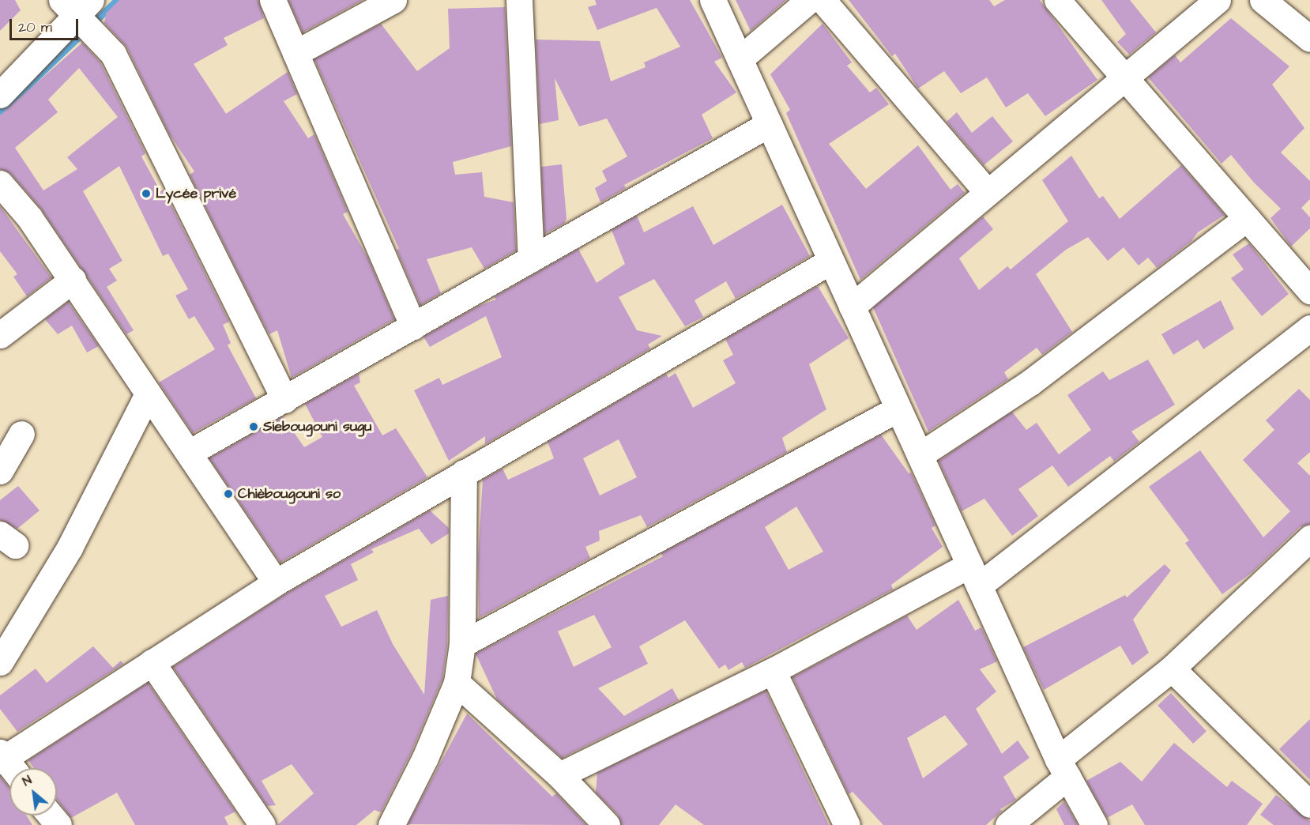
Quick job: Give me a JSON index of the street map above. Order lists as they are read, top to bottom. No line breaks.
{"places":["Lycée privé","Siebougouni sugu","Chièbougouni so"],"scale_bar":"20 m","north":"top left"}
